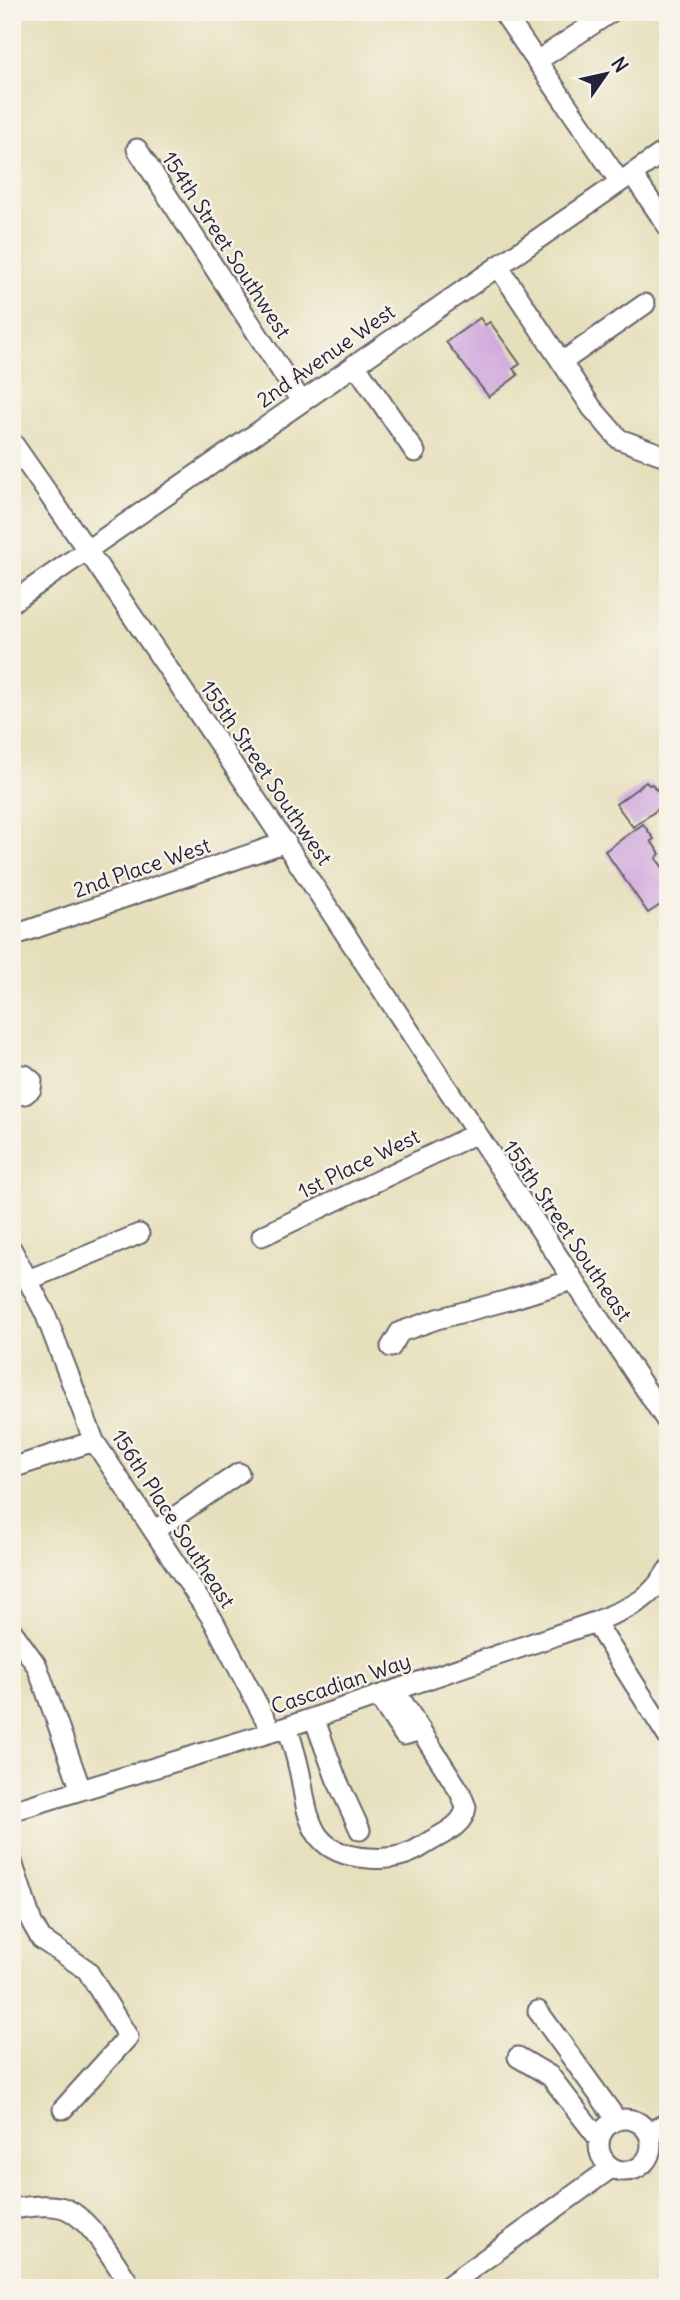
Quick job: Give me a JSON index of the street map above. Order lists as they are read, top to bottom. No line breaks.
{"streets":{"street":["154th Street Southwest","2nd Avenue West","155th Street Southwest","2nd Place West","1st Place West","155th Street Southeast","156th Place Southeast","Cascadian Way"]},"crossings":[["154th Street Southwest","2nd Avenue West"],["2nd Avenue West","155th Street Southwest"],["155th Street Southwest","2nd Place West"],["155th Street Southwest","1st Place West"],["155th Street Southwest","155th Street Southeast"],["1st Place West","155th Street Southeast"],["156th Place Southeast","Cascadian Way"]],"north":"top right"}
